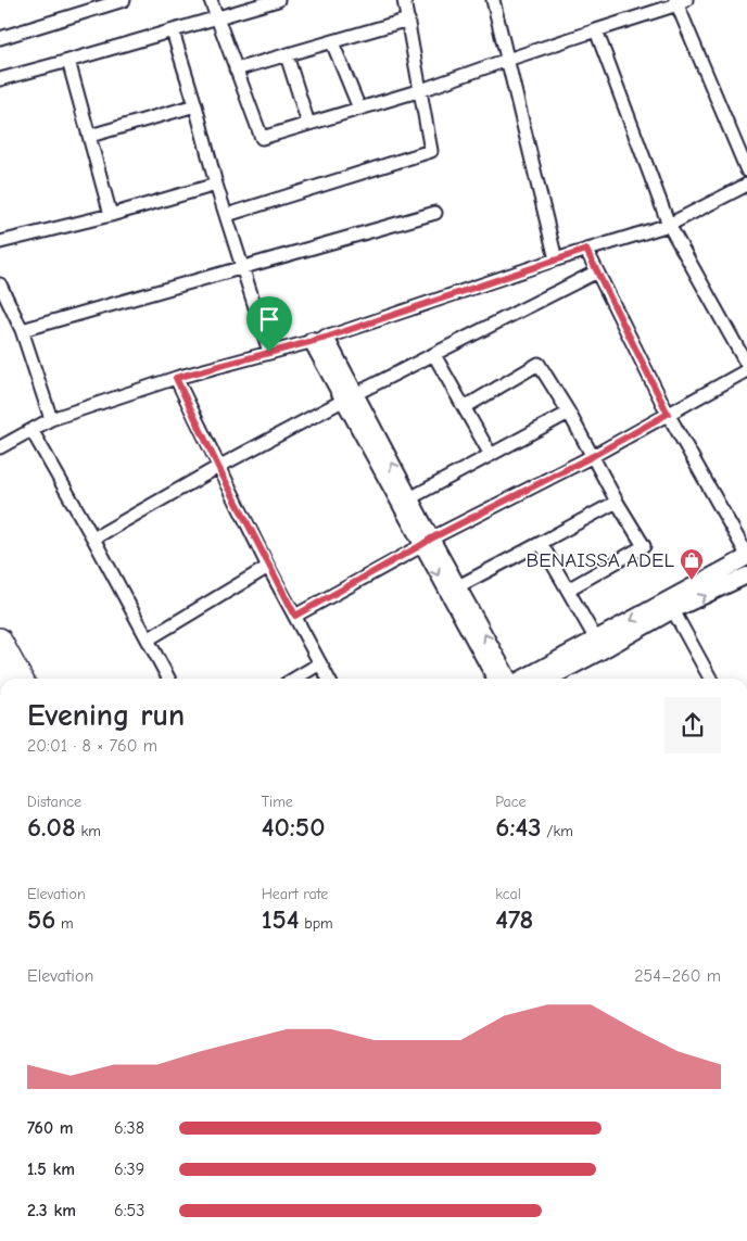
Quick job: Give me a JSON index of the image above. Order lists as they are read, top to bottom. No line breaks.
{"places":{"shop":["BENAISSA ADEL"]},"page":{"heading":["Evening run","20:01 · 8 × 760 m"],"stats":[["Distance","6.08 km"],["Time","40:50"],["Pace","6:43 /km"],["Elevation","56 m"],["Heart rate","154 bpm"],["kcal","478"]],"chart":["Elevation","254–260 m"],"list":[{"name":"760 m","note":"6:38"},{"name":"1.5 km","note":"6:39"},{"name":"2.3 km","note":"6:53"}]}}
